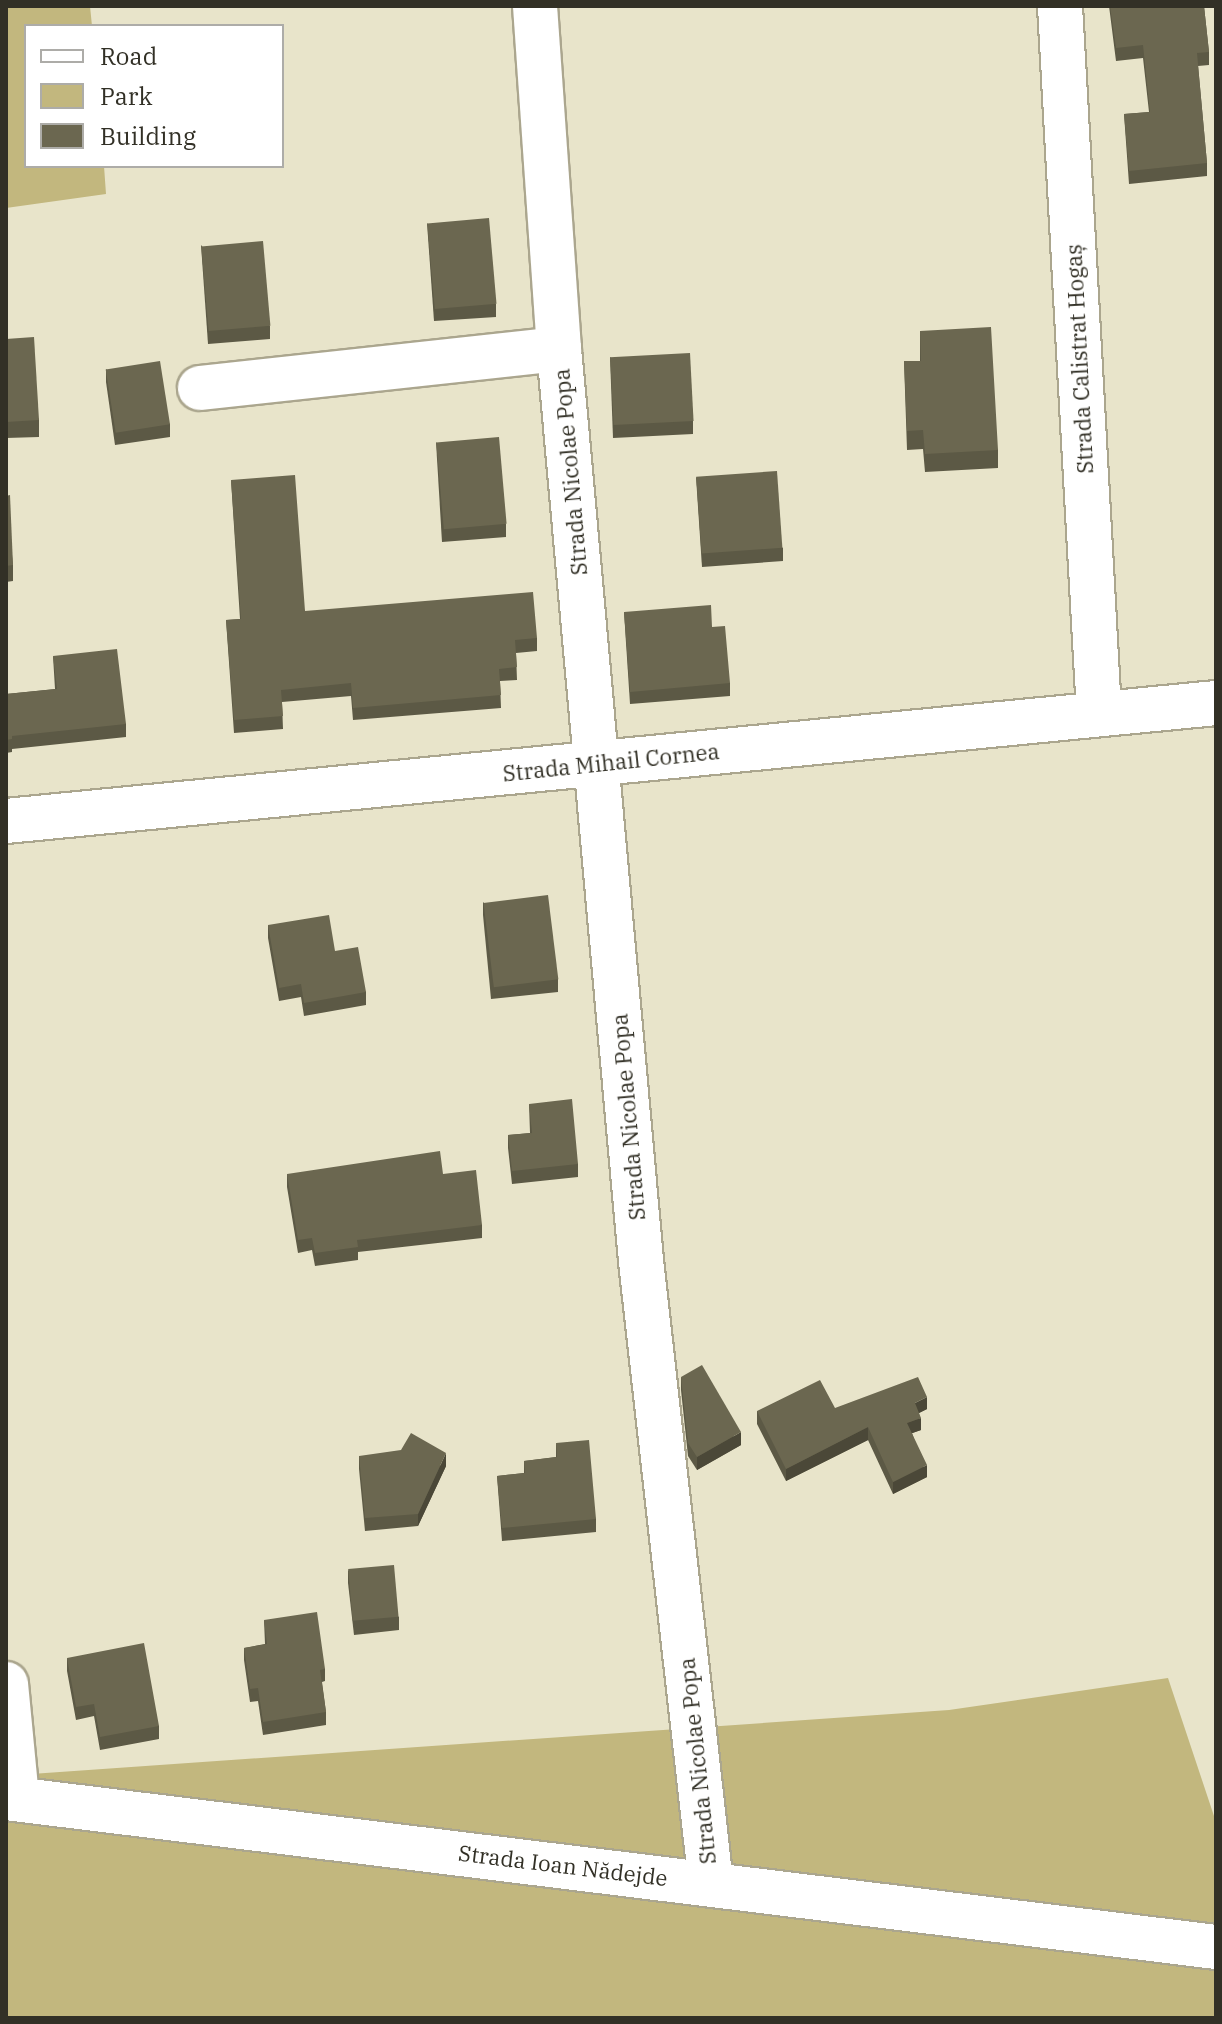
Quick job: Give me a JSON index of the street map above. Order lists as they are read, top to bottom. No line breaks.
{"streets":{"street":["Strada Calistrat Hogaș","Strada Nicolae Popa","Strada Mihail Cornea","Strada Ioan Nădejde"]},"crossings":[["Strada Calistrat Hogaș","Strada Mihail Cornea"],["Strada Nicolae Popa","Strada Mihail Cornea"],["Strada Nicolae Popa","Strada Ioan Nădejde"]],"legend":["Road","Park","Building"]}
